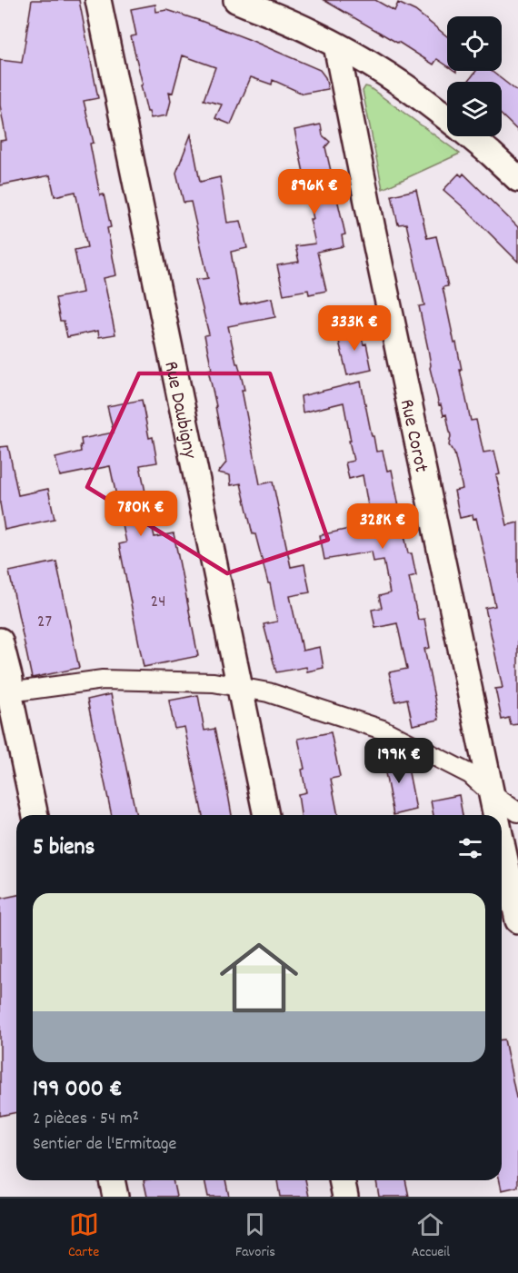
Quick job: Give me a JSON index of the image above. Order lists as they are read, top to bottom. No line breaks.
{"streets":{"street":["Rue Daubigny","Rue Corot"]},"house_numbers":["24","27"],"page":{"price":["896K €","333K €","780K €","328K €","199K €"],"heading":"5 biens","list":[{"name":"199 000 €","note":"2 pièces · 54 m² · Sentier de l'Ermitage"}],"tabs":["Carte","Favoris","Accueil"]}}
